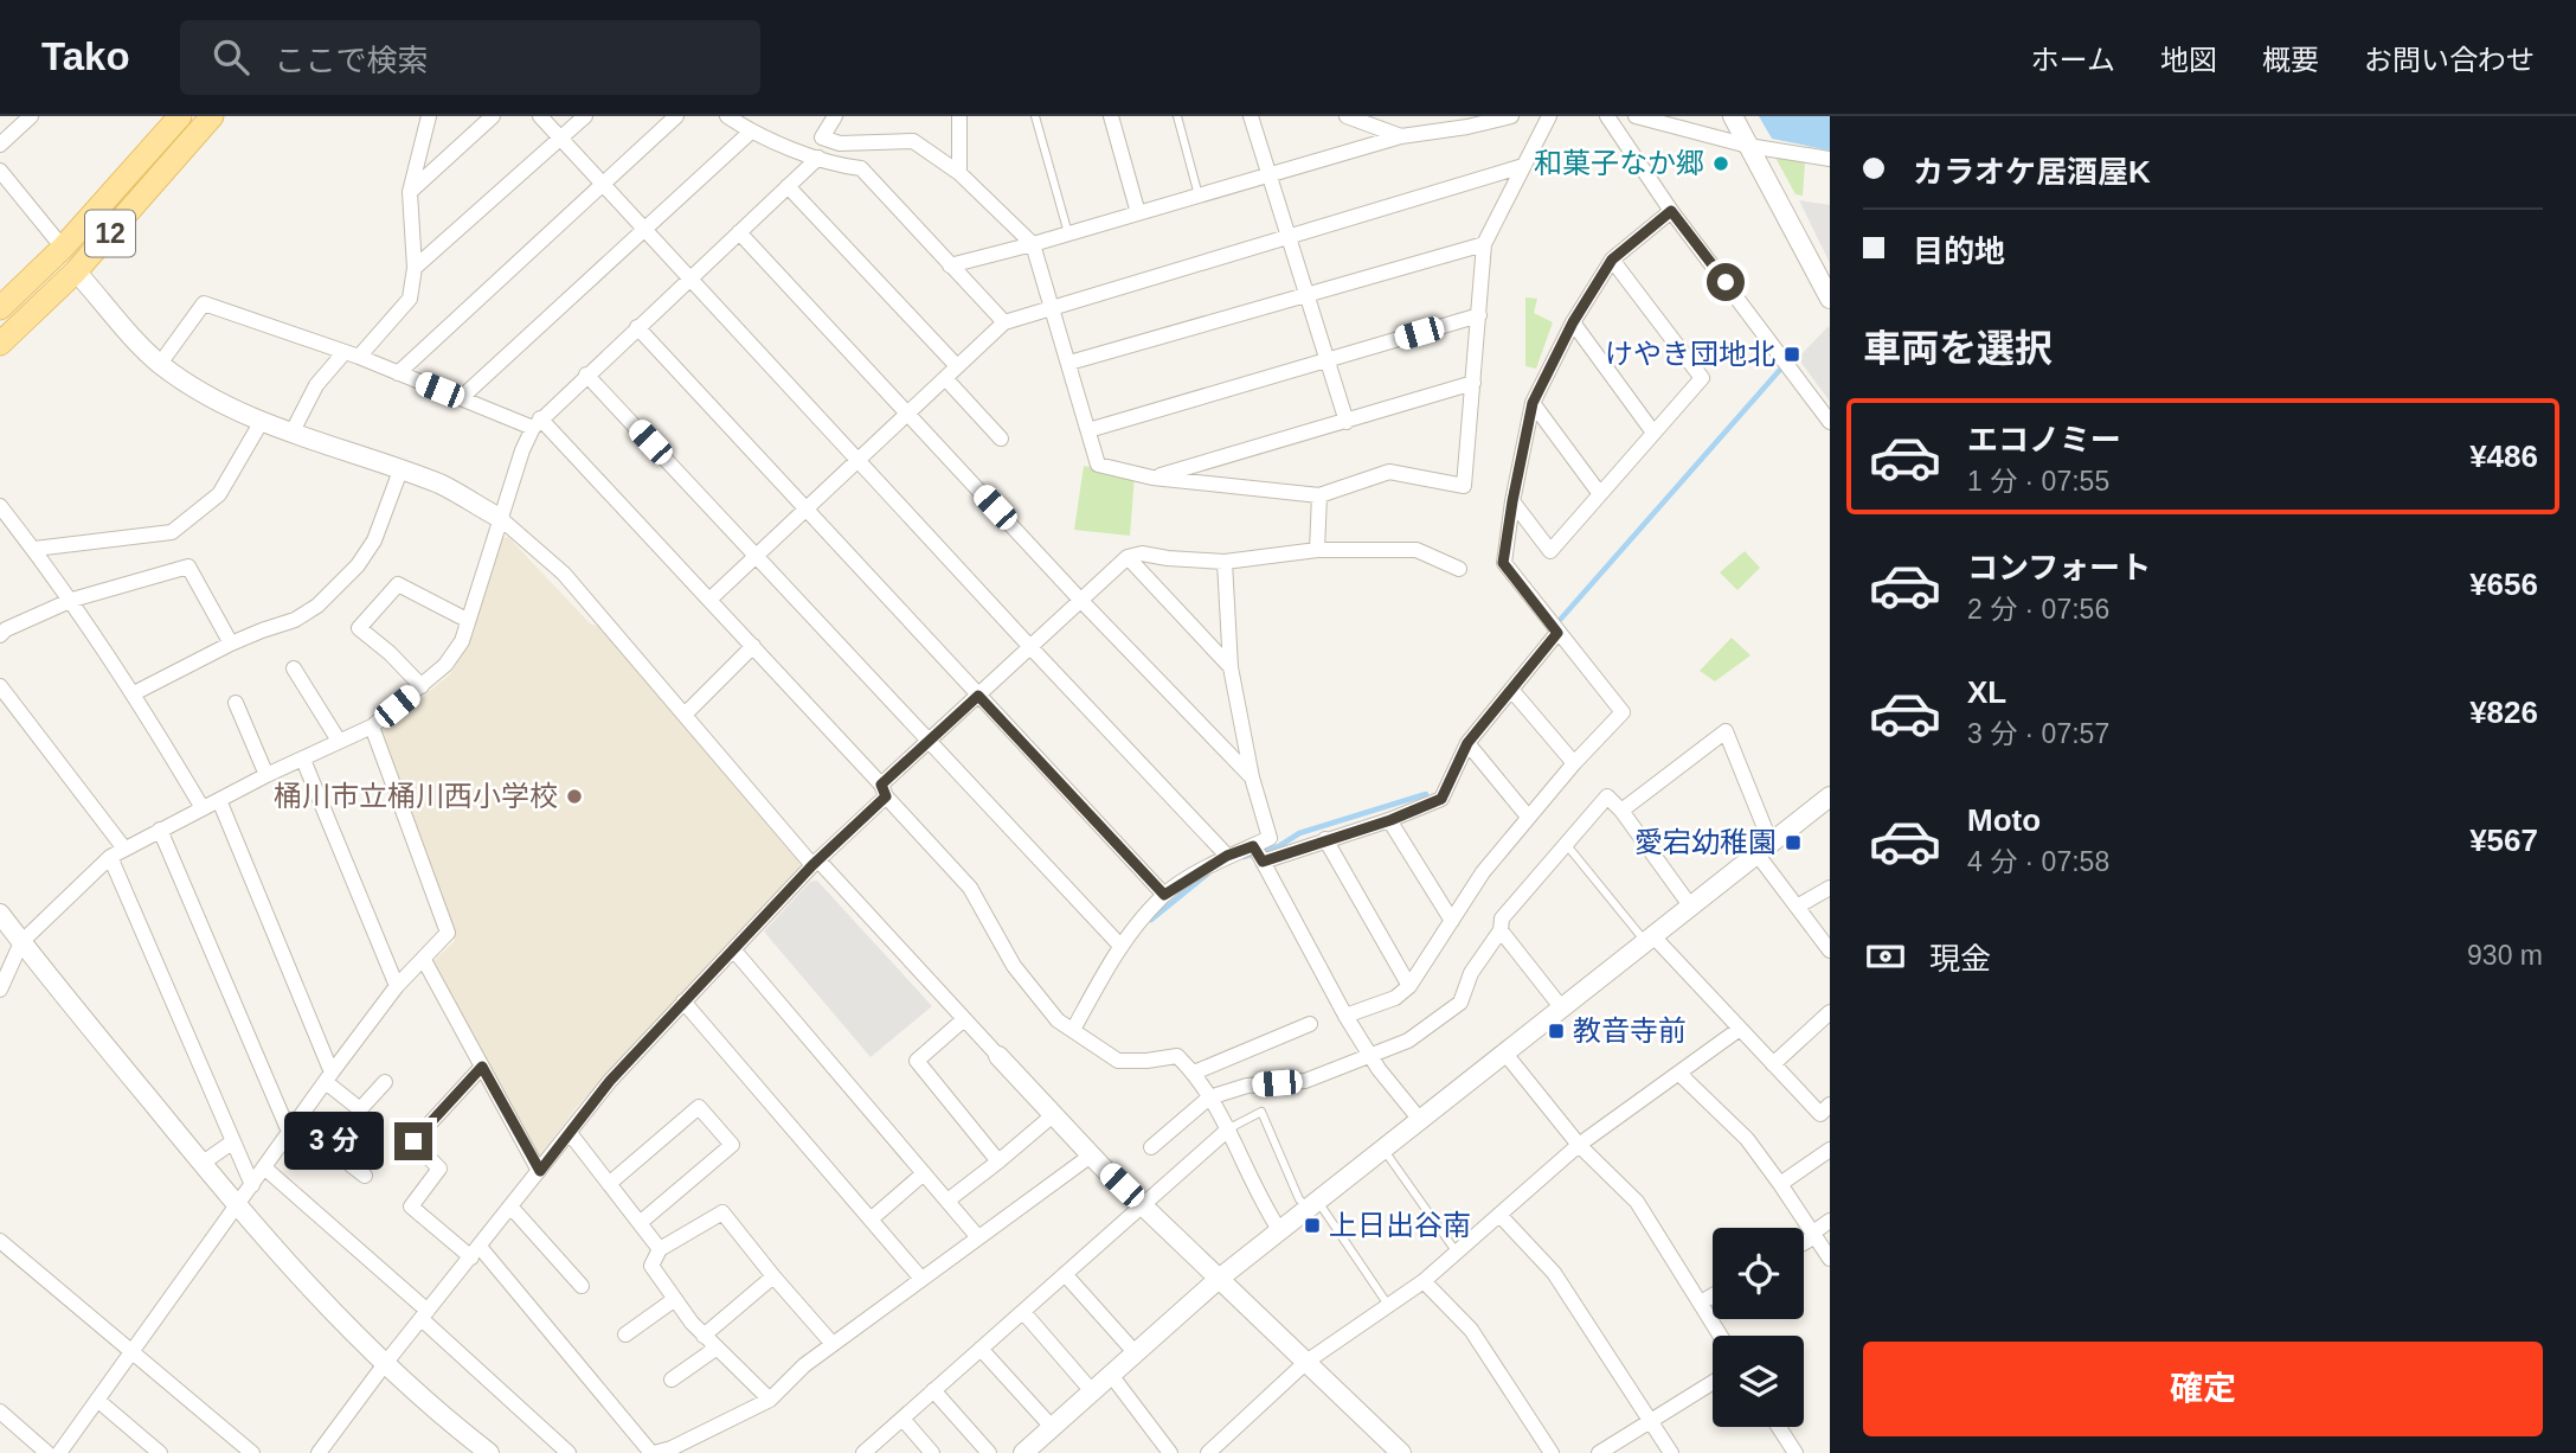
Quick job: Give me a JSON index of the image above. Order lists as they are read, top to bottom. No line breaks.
{"streets":{"main road":["12"]},"places":{"other":["和菓子なか郷","桶川市立桶川西小学校"],"transit":["けやき団地北","愛宕幼稚園","教音寺前","上日出谷南"]},"page":{"header":"Tako","search":"ここで検索","nav":["ホーム","地図","概要","お問い合わせ"],"banner":["カラオケ居酒屋K","目的地"],"heading":"車両を選択","list":[{"name":"エコノミー","note":"1 分 · 07:55","value":"¥486"},{"name":"コンフォート","note":"2 分 · 07:56","value":"¥656"},{"name":"XL","note":"3 分 · 07:57","value":"¥826"},{"name":"Moto","note":"4 分 · 07:58","value":"¥567"}],"pay":["現金","930 m"],"bubble":"3 分","buttons":"確定"}}
